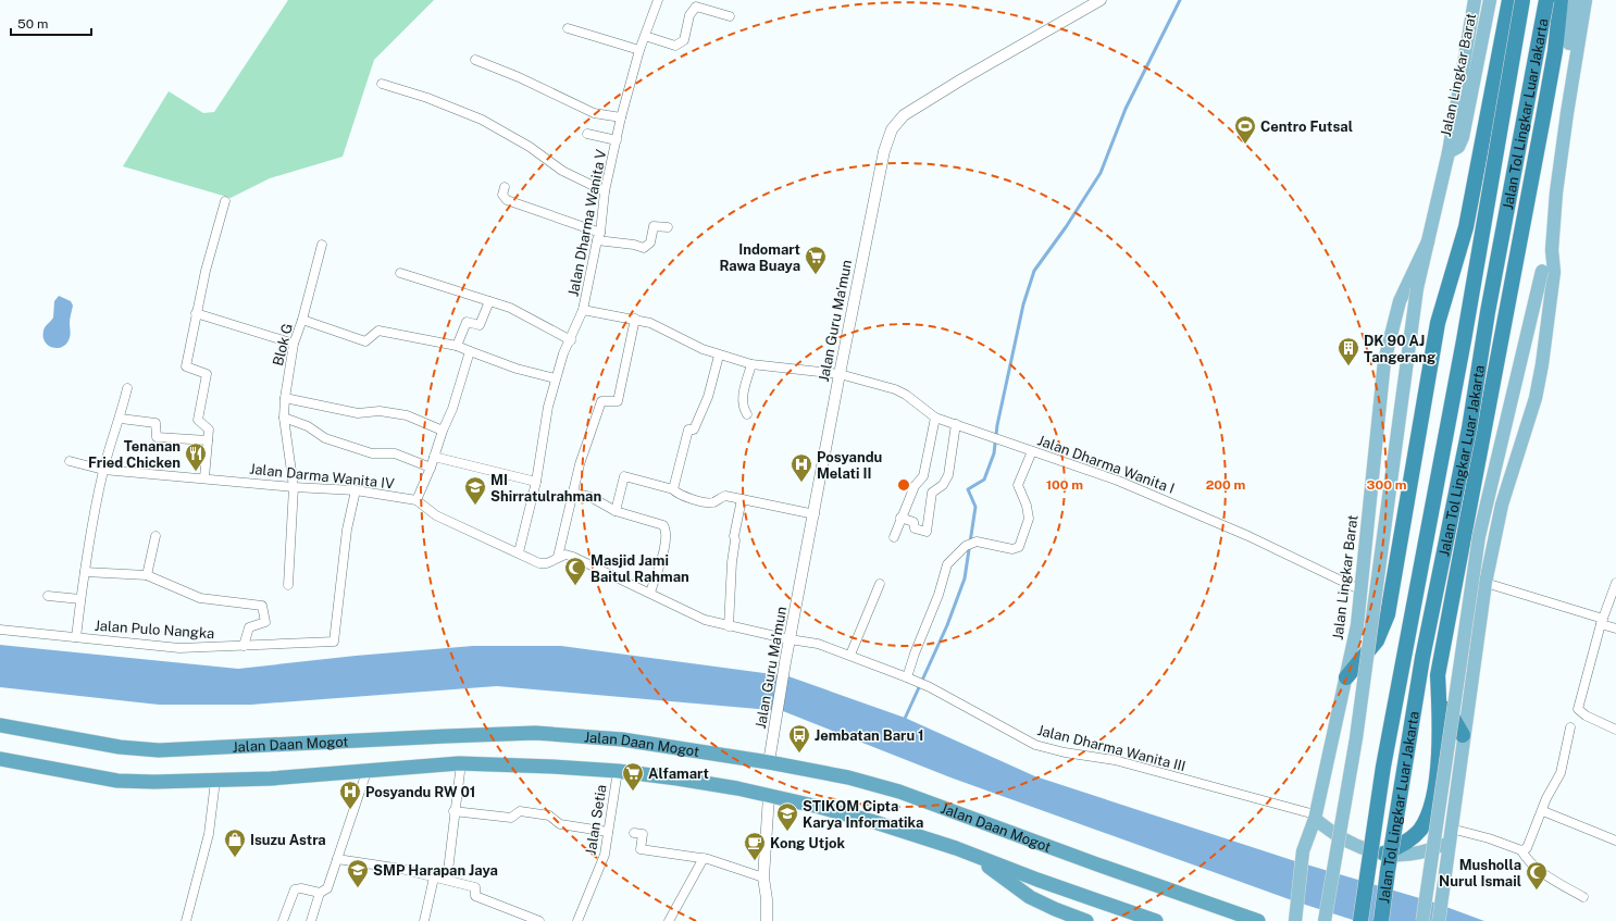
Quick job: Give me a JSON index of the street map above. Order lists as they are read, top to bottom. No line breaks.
{"streets":{"highway":["Jalan Tol Lingkar Luar Jakarta","Jalan Daan Mogot"],"main road":["Jalan Lingkar Barat"],"street":["Jalan Dharma Wanita V","Jalan Guru Ma'mun","Blok G","Jalan Dharma Wanita I","Jalan Darma Wanita IV","Jalan Pulo Nangka","Jalan Dharma Wanita III","Jalan Setia"]},"crossings":[["Jalan Lingkar Barat","Jalan Dharma Wanita I"],["Jalan Lingkar Barat","Jalan Dharma Wanita III"],["Jalan Dharma Wanita V","Jalan Dharma Wanita I"],["Jalan Dharma Wanita V","Jalan Darma Wanita IV"],["Jalan Guru Ma'mun","Jalan Dharma Wanita I"],["Jalan Guru Ma'mun","Jalan Darma Wanita IV"],["Jalan Guru Ma'mun","Jalan Daan Mogot"],["Jalan Guru Ma'mun","Jalan Dharma Wanita III"],["Blok G","Jalan Darma Wanita IV"],["Jalan Darma Wanita IV","Jalan Pulo Nangka"],["Jalan Darma Wanita IV","Jalan Dharma Wanita III"]],"places":{"sports":["Centro Futsal"],"supermarket":["Indomart Rawa Buaya","Alfamart"],"building":["DK 90 AJ Tangerang"],"restaurant":["Tenanan Fried Chicken"],"hospital":["Posyandu Melati II","Posyandu RW 01"],"school or university":["MI Shirratulrahman","STIKOM Cipta Karya Informatika","SMP Harapan Jaya"],"mosque":["Masjid Jami Baitul Rahman","Musholla Nurul Ismail"],"bus stop":["Jembatan Baru 1"],"shop":["Isuzu Astra"],"cafe":["Kong Utjok"]},"scale_bar":"50 m","rings":["100 m","200 m","300 m"]}
